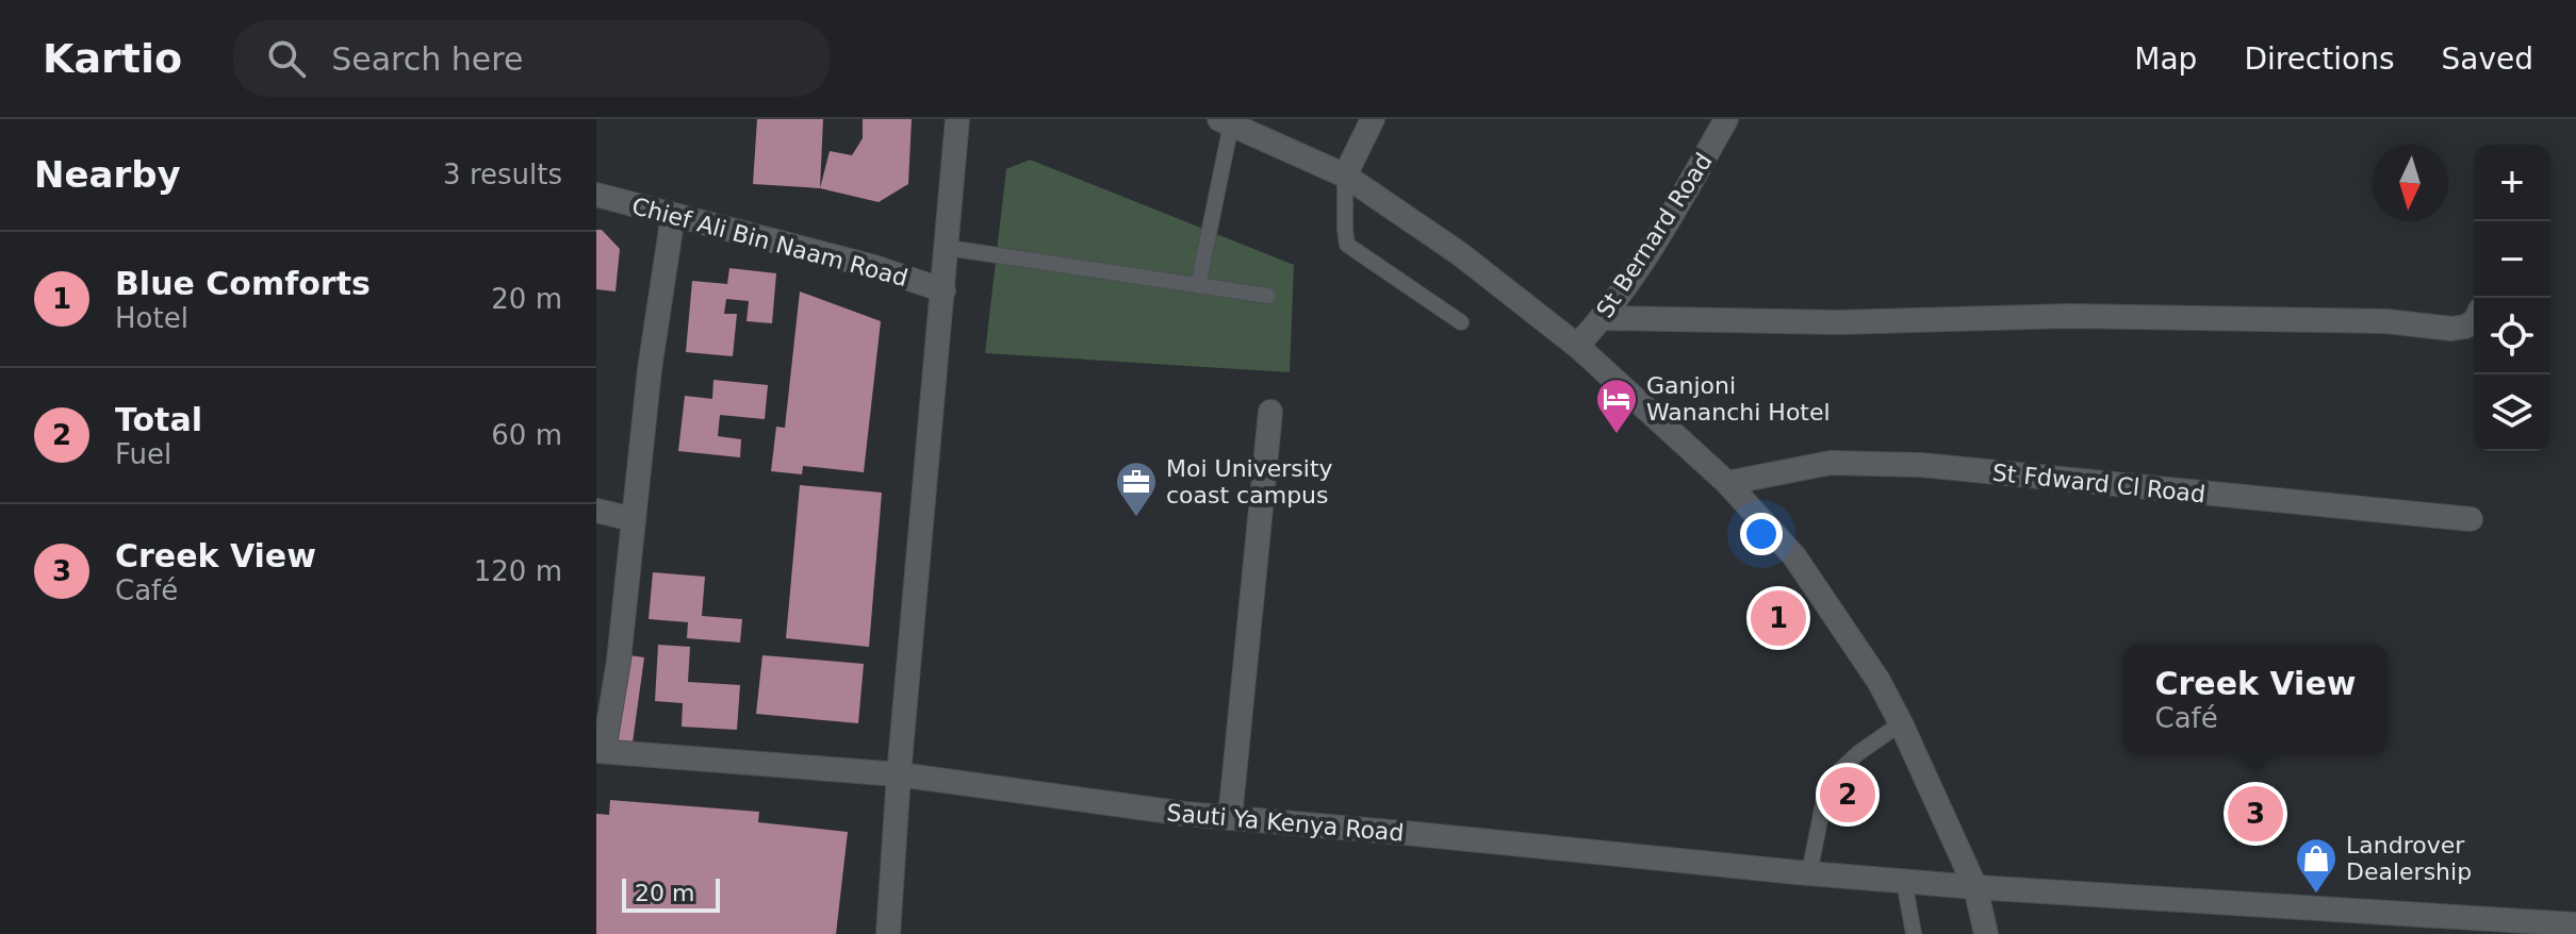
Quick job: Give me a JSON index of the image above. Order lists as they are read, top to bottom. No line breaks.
{"streets":{"street":["St Bernard Road","Chief Ali Bin Naam Road","St Fdward Cl Road","Sauti Ya Kenya Road"]},"places":{"hotel":["Ganjoni Wananchi Hotel"],"office":["Moi University coast campus"],"shop":["Landrover Dealership"]},"scale_bar":"20 m","north":"bottom","page":{"header":"Kartio","search":"Search here","nav":["Map","Directions","Saved"],"heading":["Nearby","3 results"],"map_buttons":["+","−"],"list":[{"mark":"1","name":"Blue Comforts","note":"Hotel","value":"20 m"},{"mark":"2","name":"Total","note":"Fuel","value":"60 m"},{"mark":"3","name":"Creek View","note":"Café","value":"120 m"}],"pins":["1","2","3"],"popup":["Creek View","Café"],"scale":"20 m"}}
